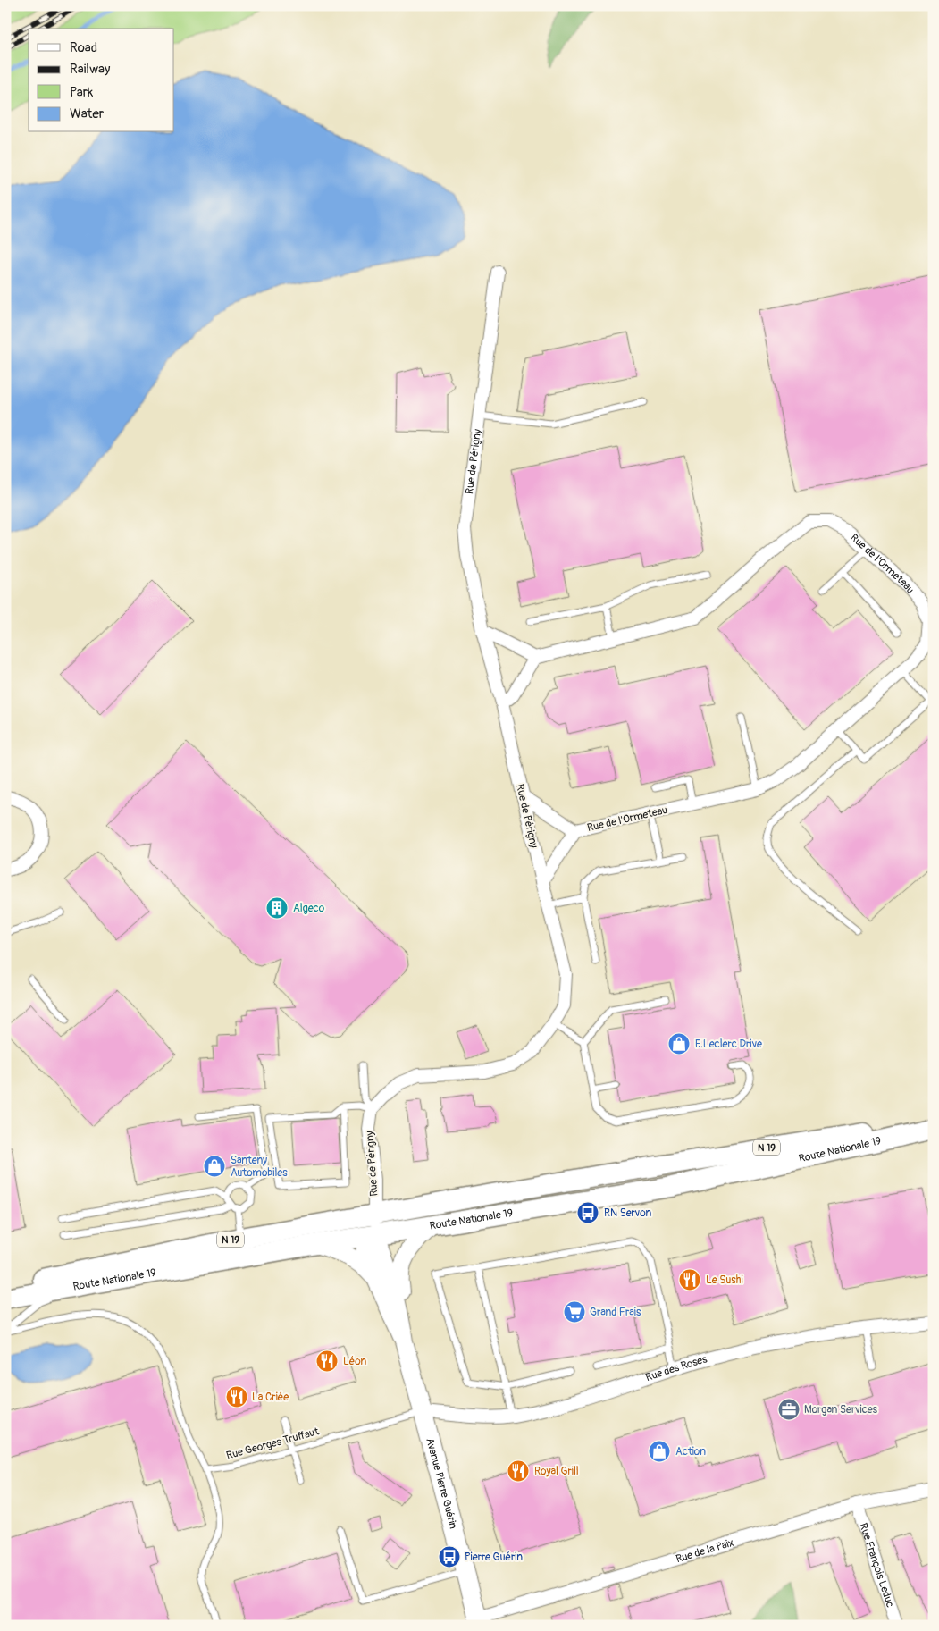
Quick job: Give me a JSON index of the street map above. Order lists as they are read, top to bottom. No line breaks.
{"streets":{"main road":["N 19","Route Nationale 19"],"street":["Rue de Périgny","Rue de l'Ormeteau","Rue des Roses","Avenue Pierre Guérin","Rue de la Paix","Rue François Leduc"],"lane":["Rue Georges Truffaut"]},"crossings":[["Rue de Périgny","Rue de l'Ormeteau"],["Rue de Périgny","Route Nationale 19"],["Rue de Périgny","Avenue Pierre Guérin"],["Route Nationale 19","Avenue Pierre Guérin"],["Rue des Roses","Rue Georges Truffaut"],["Rue des Roses","Avenue Pierre Guérin"],["Rue Georges Truffaut","Avenue Pierre Guérin"],["Avenue Pierre Guérin","Rue de la Paix"],["Rue de la Paix","Rue François Leduc"]],"places":{"building":["Algeco"],"shop":["E.Leclerc Drive","Santeny Automobiles","Action"],"bus stop":["RN Servon","Pierre Guérin"],"restaurant":["Le Sushi","Léon","La Criée","Royal Grill"],"supermarket":["Grand Frais"],"office":["Morgan Services"]},"legend":["Road","Railway","Park","Water"]}
